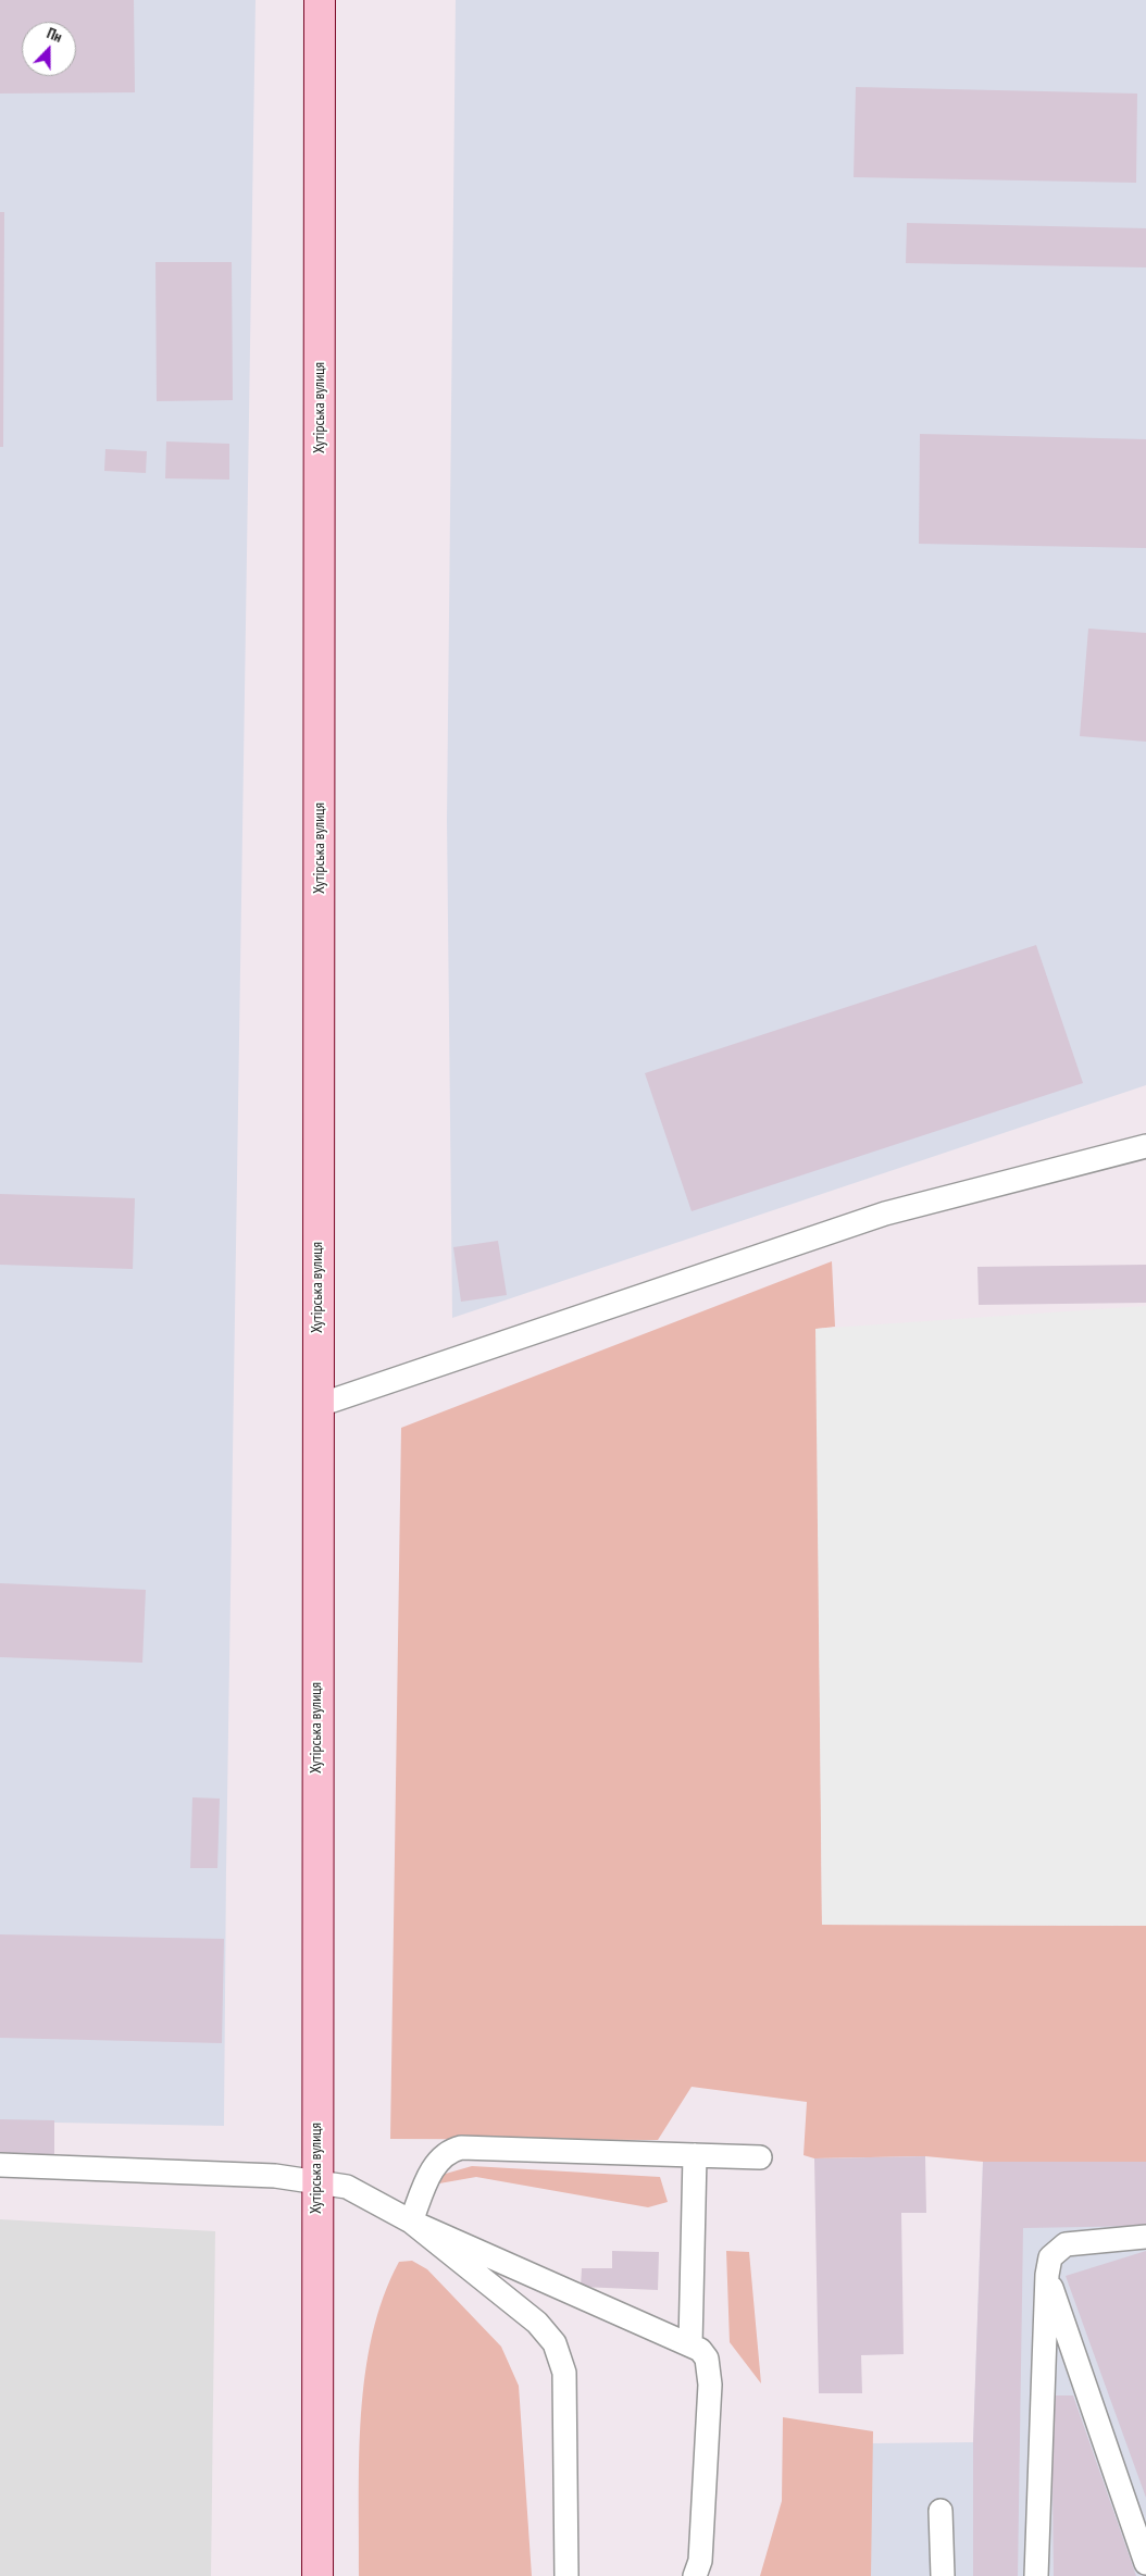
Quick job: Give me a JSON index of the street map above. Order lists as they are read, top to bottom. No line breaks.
{"streets":{"main road":["Хутірська вулиця"]},"north":"top"}
